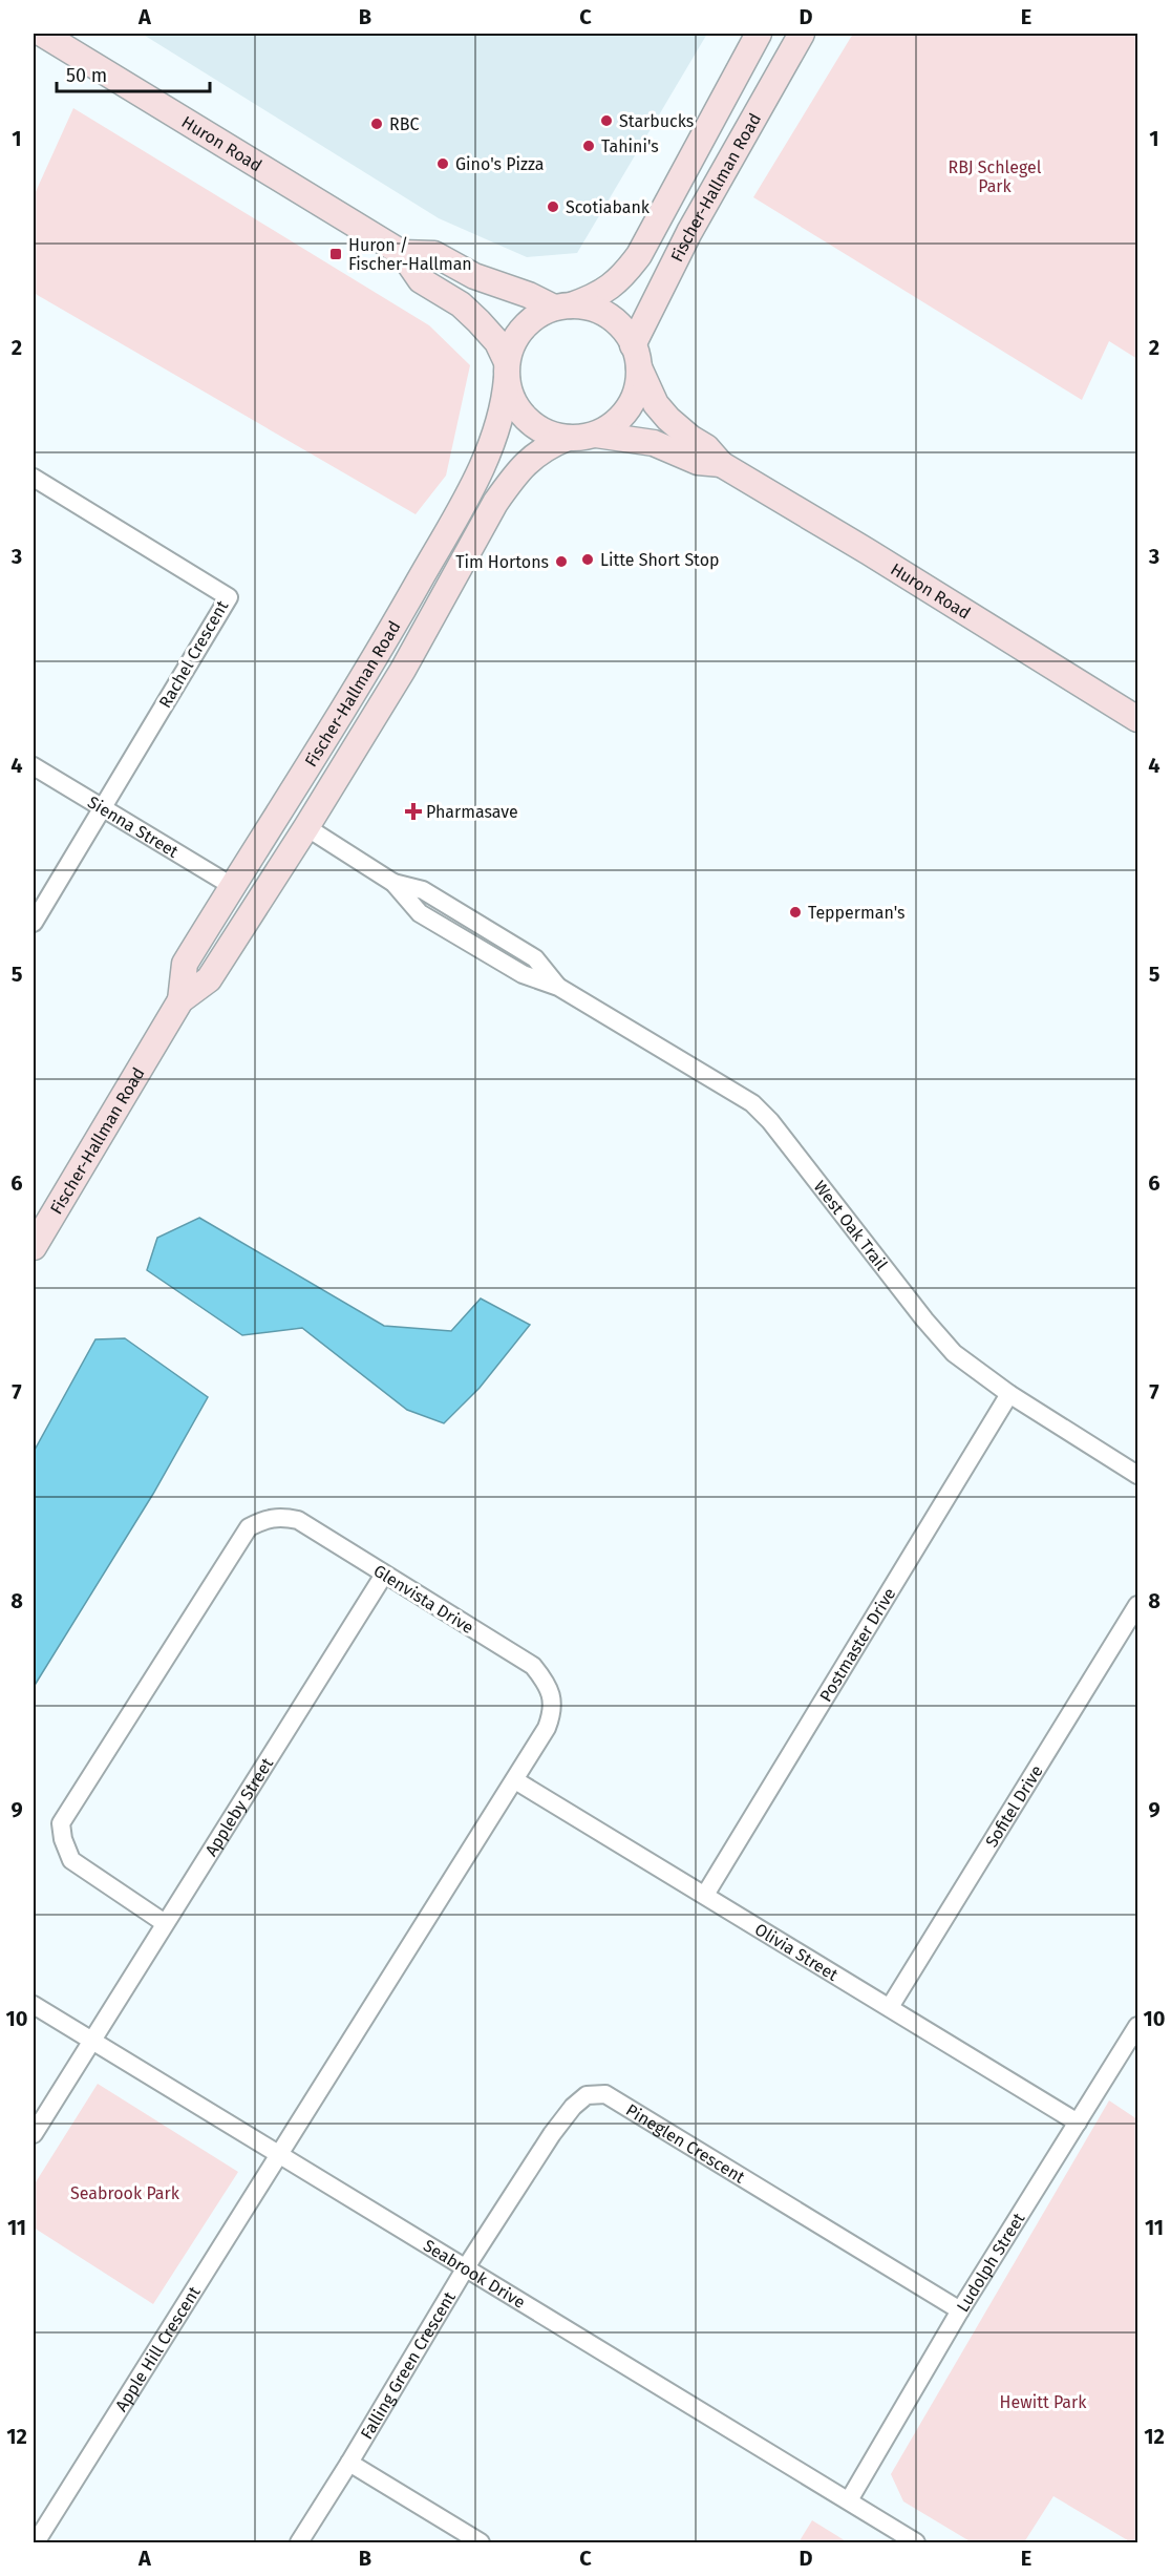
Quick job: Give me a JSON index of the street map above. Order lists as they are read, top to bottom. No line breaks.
{"streets":{"main road":["Huron Road","Fischer-Hallman Road"],"street":["Rachel Crescent","Sienna Street","West Oak Trail","Glenvista Drive","Postmaster Drive","Sofitel Drive","Appleby Street","Olivia Street","Pineglen Crescent","Ludolph Street","Seabrook Drive","Apple Hill Crescent","Falling Green Crescent"]},"crossings":[["Huron Road","Fischer-Hallman Road"],["Fischer-Hallman Road","Sienna Street"],["Fischer-Hallman Road","West Oak Trail"],["Rachel Crescent","Sienna Street"],["West Oak Trail","Postmaster Drive"],["Glenvista Drive","Appleby Street"],["Glenvista Drive","Olivia Street"],["Glenvista Drive","Seabrook Drive"],["Glenvista Drive","Apple Hill Crescent"],["Postmaster Drive","Olivia Street"],["Sofitel Drive","Olivia Street"],["Appleby Street","Seabrook Drive"],["Olivia Street","Ludolph Street"],["Pineglen Crescent","Ludolph Street"],["Pineglen Crescent","Seabrook Drive"],["Pineglen Crescent","Falling Green Crescent"],["Ludolph Street","Seabrook Drive"],["Seabrook Drive","Apple Hill Crescent"],["Seabrook Drive","Falling Green Crescent"]],"parks":["RBJ Schlegel Park","Seabrook Park","Hewitt Park"],"places":{"other":["Starbucks","RBC","Tahini's","Gino's Pizza","Scotiabank","Litte Short Stop","Tim Hortons","Tepperman's"],"transit":["Huron / Fischer-Hallman"],"health":["Pharmasave"]},"scale_bar":"50 m","grid":{"columns":["A","B","C","D","E"],"rows":["1","2","3","4","5","6","7","8","9","10","11","12"]}}
